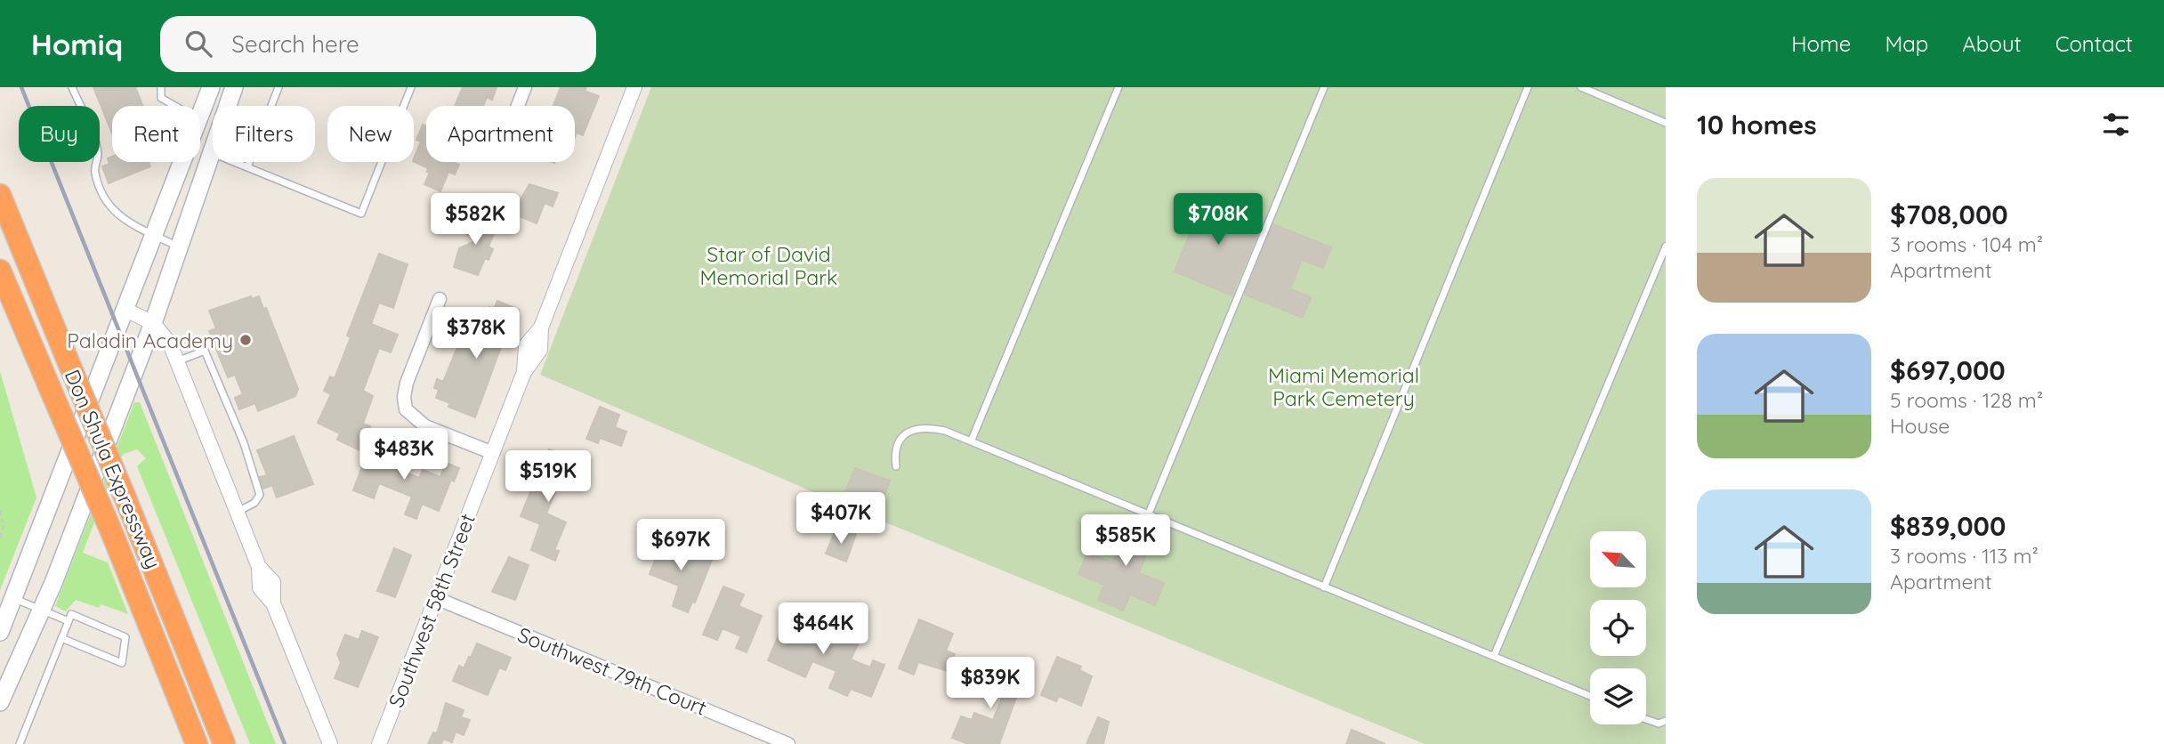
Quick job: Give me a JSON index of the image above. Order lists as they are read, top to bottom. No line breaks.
{"streets":{"highway":["Don Shula Expressway"],"street":["Southwest 58th Street","Southwest 79th Court"]},"crossings":[["Southwest 58th Street","Southwest 79th Court"]],"parks":["Star of David Memorial Park","Miami Memorial Park Cemetery"],"places":["Paladin Academy"],"north":"top left","page":{"header":"Homiq","search":"Search here","nav":["Home","Map","About","Contact"],"heading":"10 homes","chip":["Buy","Rent","Filters","New","Apartment"],"list":[{"name":"$708,000","note":"3 rooms · 104 m² · Apartment"},{"name":"$697,000","note":"5 rooms · 128 m² · House"},{"name":"$839,000","note":"3 rooms · 113 m² · Apartment"}],"price":["$582K","$708K","$378K","$483K","$519K","$407K","$585K","$697K","$464K","$839K"]}}
